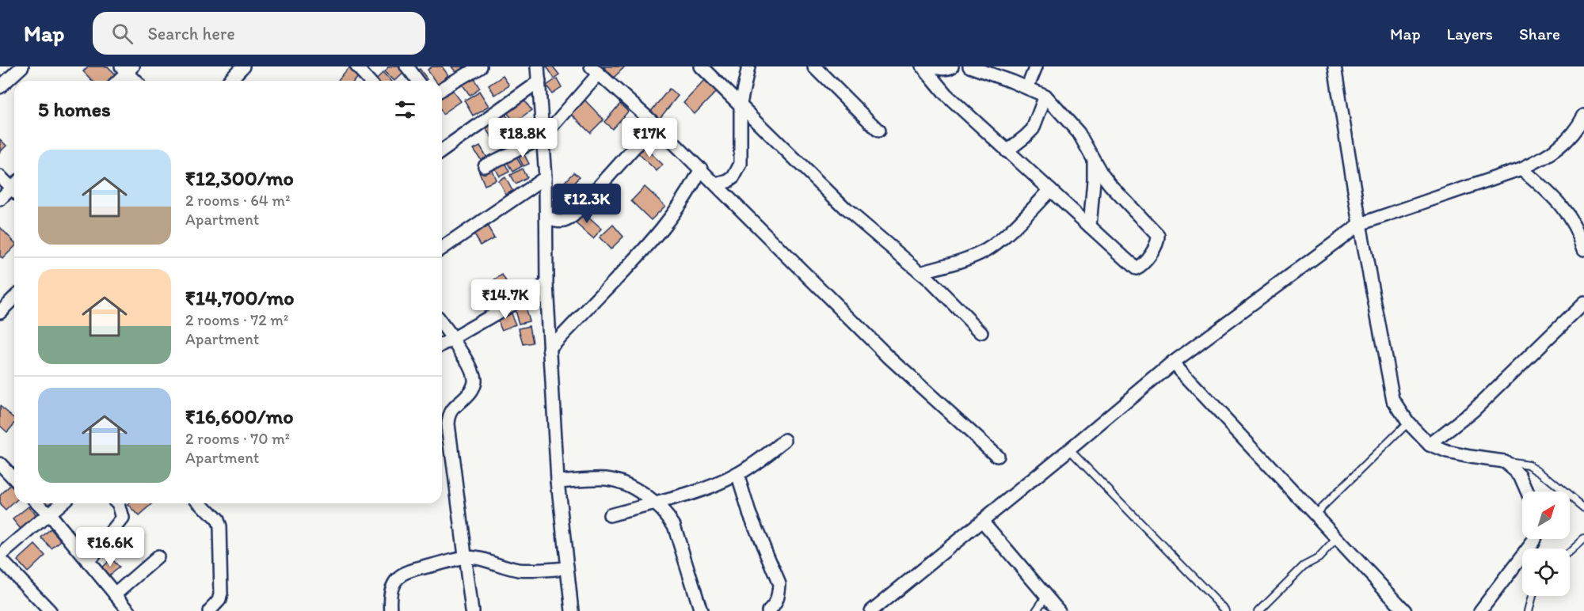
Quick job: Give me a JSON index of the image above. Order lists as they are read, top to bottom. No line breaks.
{"north":"top right","page":{"header":"Map","search":"Search here","nav":["Map","Layers","Share"],"heading":"5 homes","price":["₹18.8K","₹17K","₹12.3K","₹14.7K","₹16.6K"],"list":[{"name":"₹12,300/mo","note":"2 rooms · 64 m² · Apartment"},{"name":"₹14,700/mo","note":"2 rooms · 72 m² · Apartment"},{"name":"₹16,600/mo","note":"2 rooms · 70 m² · Apartment"}]}}
